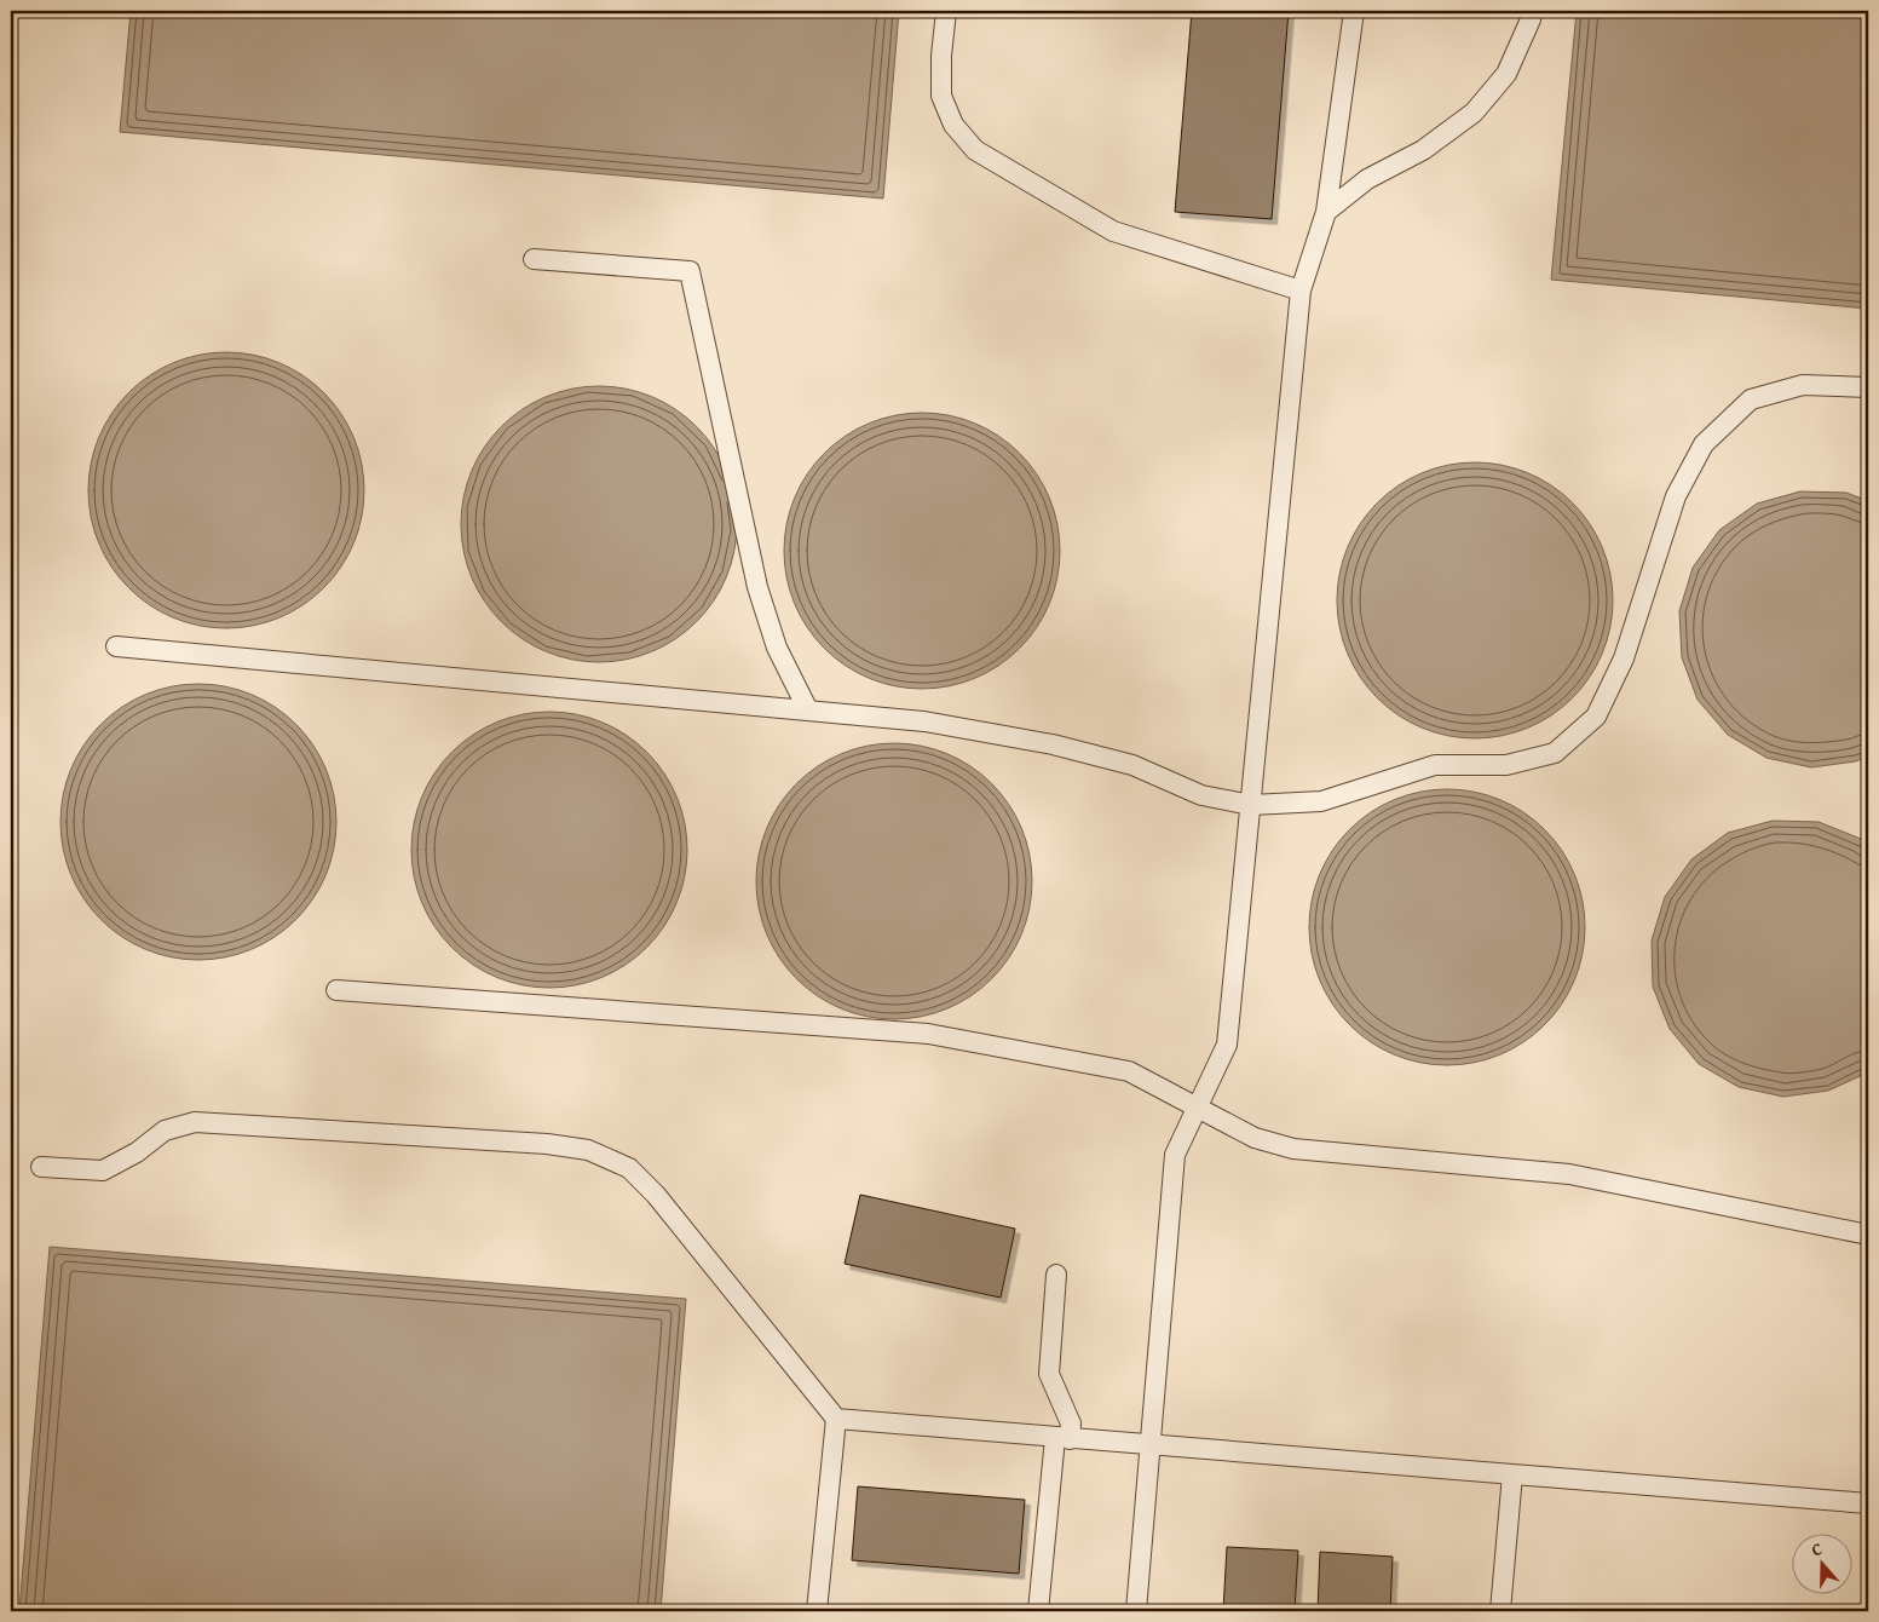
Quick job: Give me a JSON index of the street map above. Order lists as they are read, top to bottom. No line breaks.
{"north":"top"}
